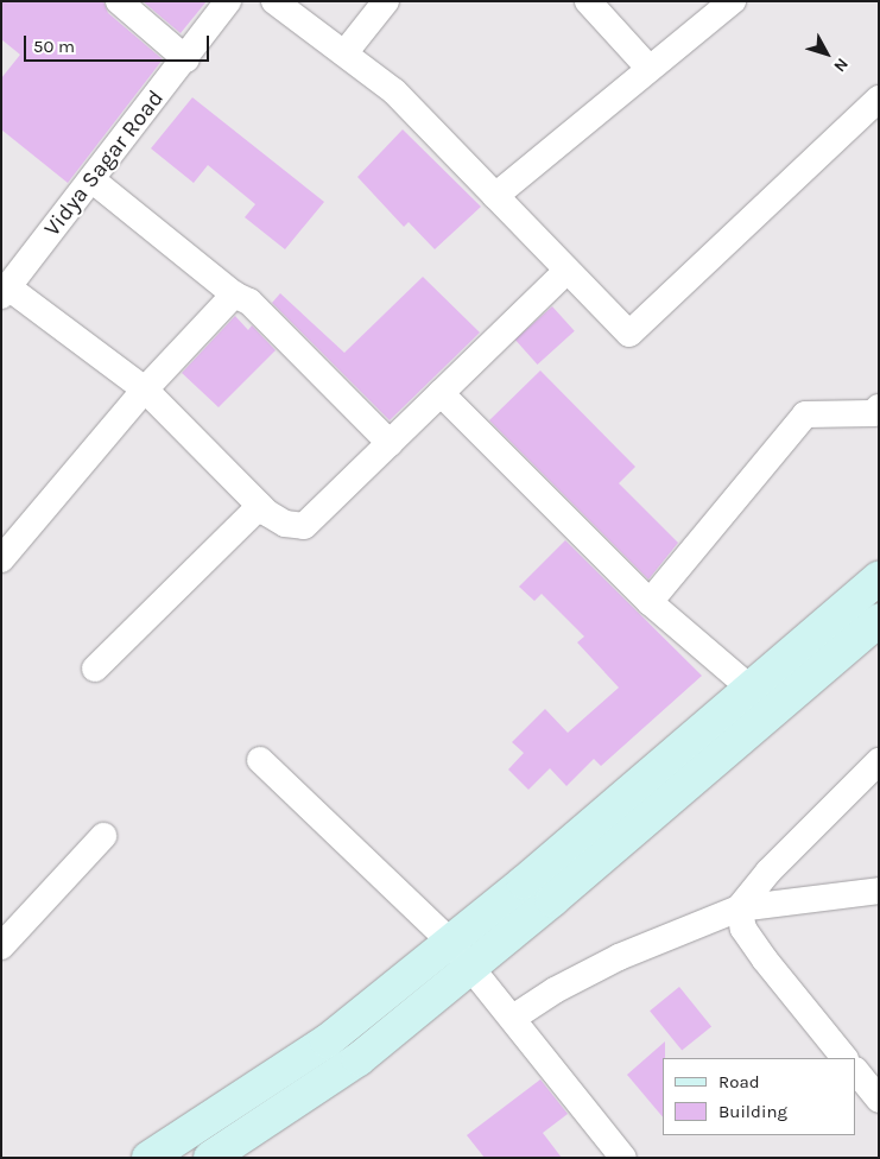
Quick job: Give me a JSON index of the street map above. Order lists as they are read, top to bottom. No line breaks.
{"streets":{"street":["Vidya Sagar Road"]},"legend":["Road","Building"],"scale_bar":"50 m","north":"bottom right"}
